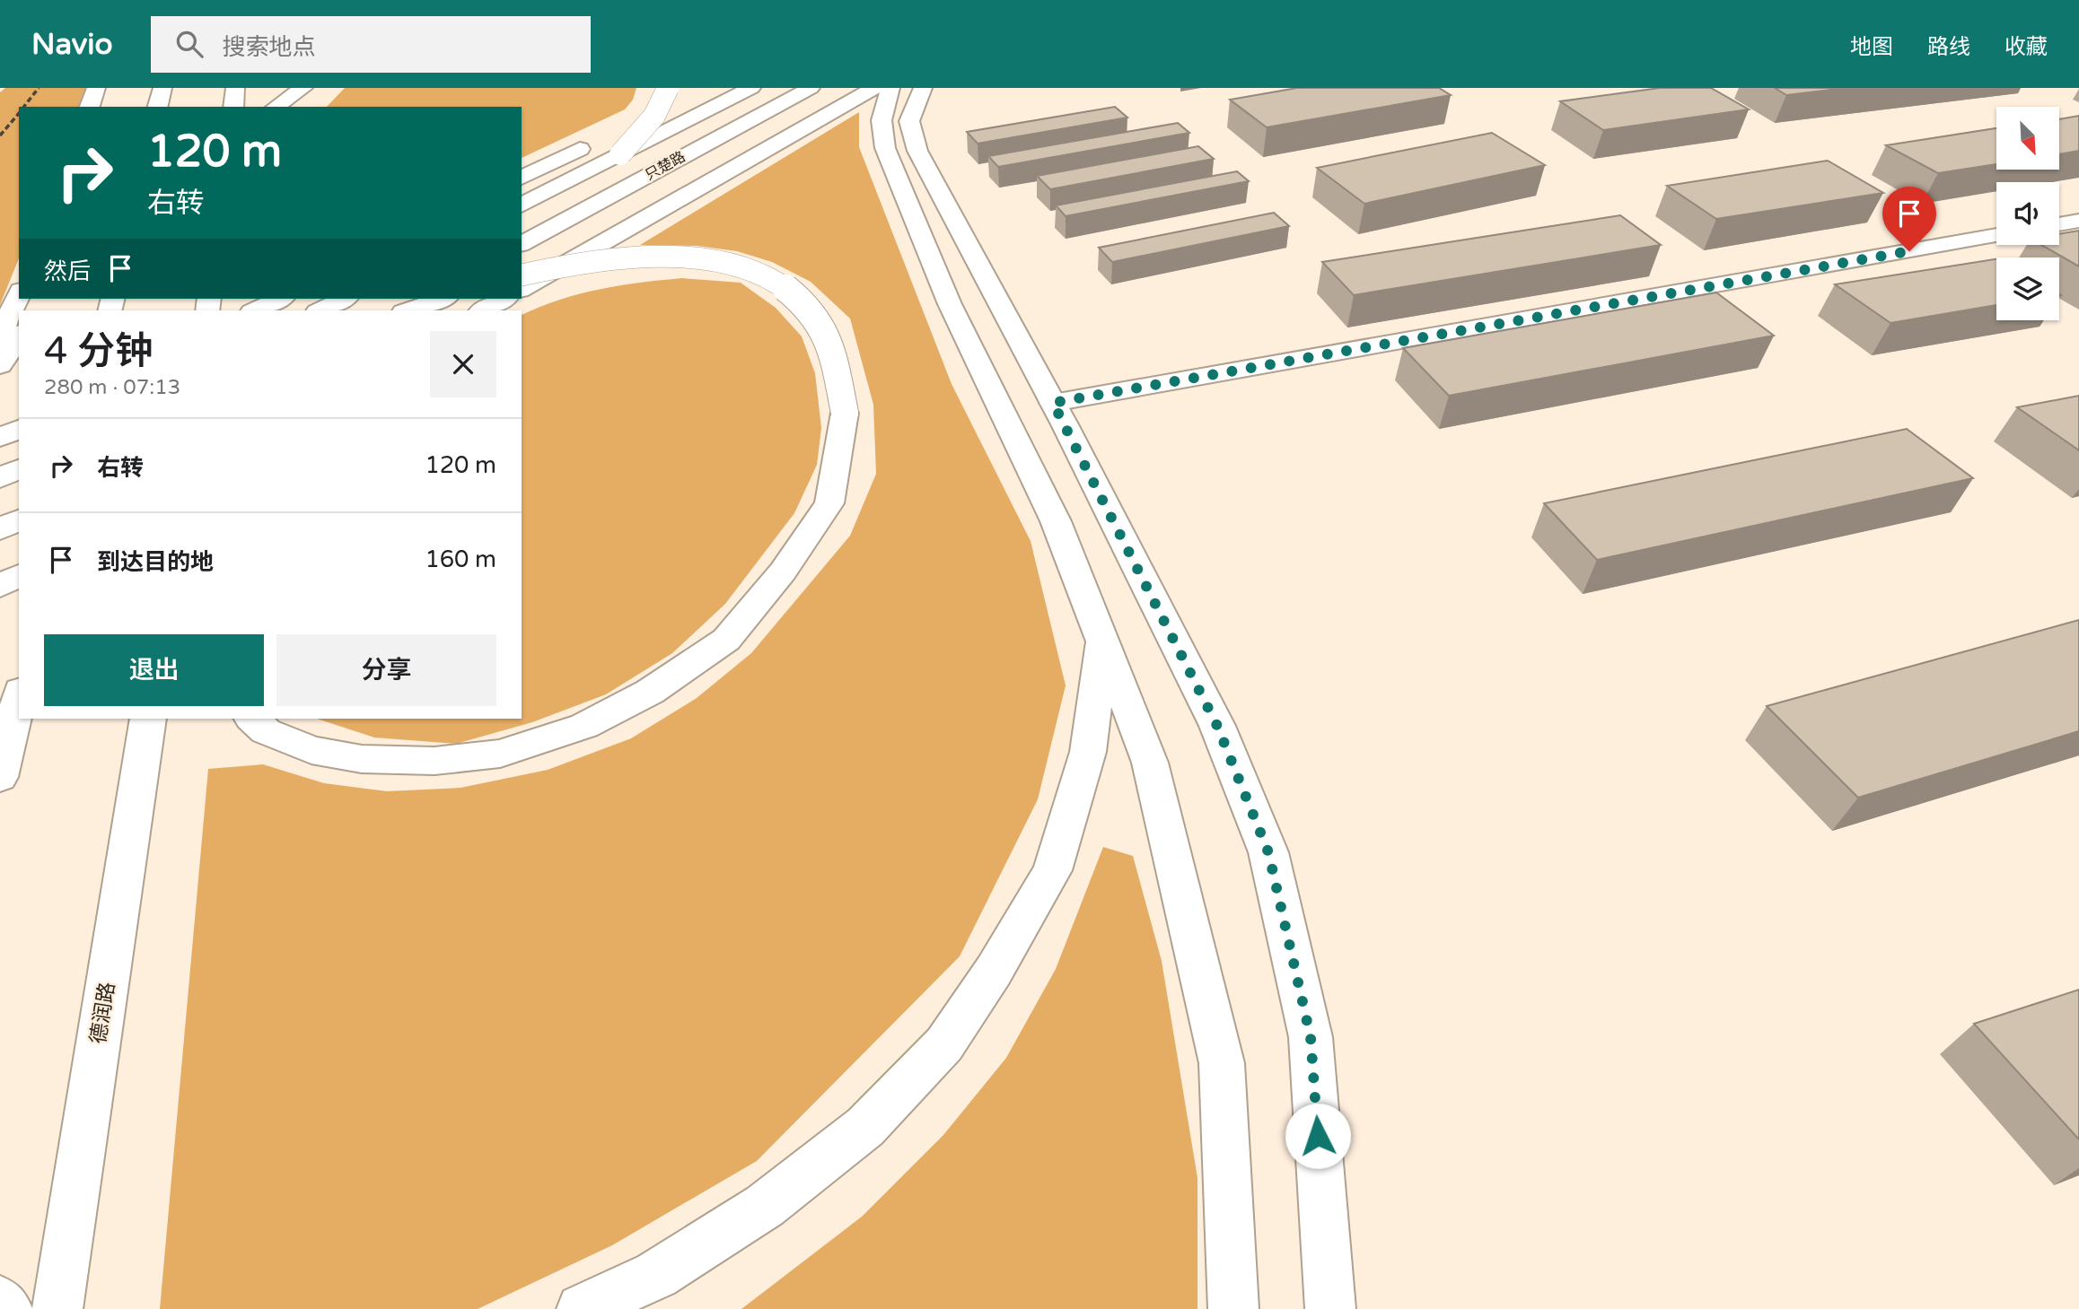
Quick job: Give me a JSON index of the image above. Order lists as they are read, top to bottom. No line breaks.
{"streets":{"main road":["只楚路","德润路"]},"north":"bottom right","page":{"header":"Navio","search":"搜索地点","nav":["地图","路线","收藏"],"turn":["120 m","右转"],"then":"然后","heading":["4 分钟","280 m · 07:13"],"list":[{"name":"右转","value":"120 m"},{"name":"到达目的地","value":"160 m"}],"buttons":["退出","分享"]}}
